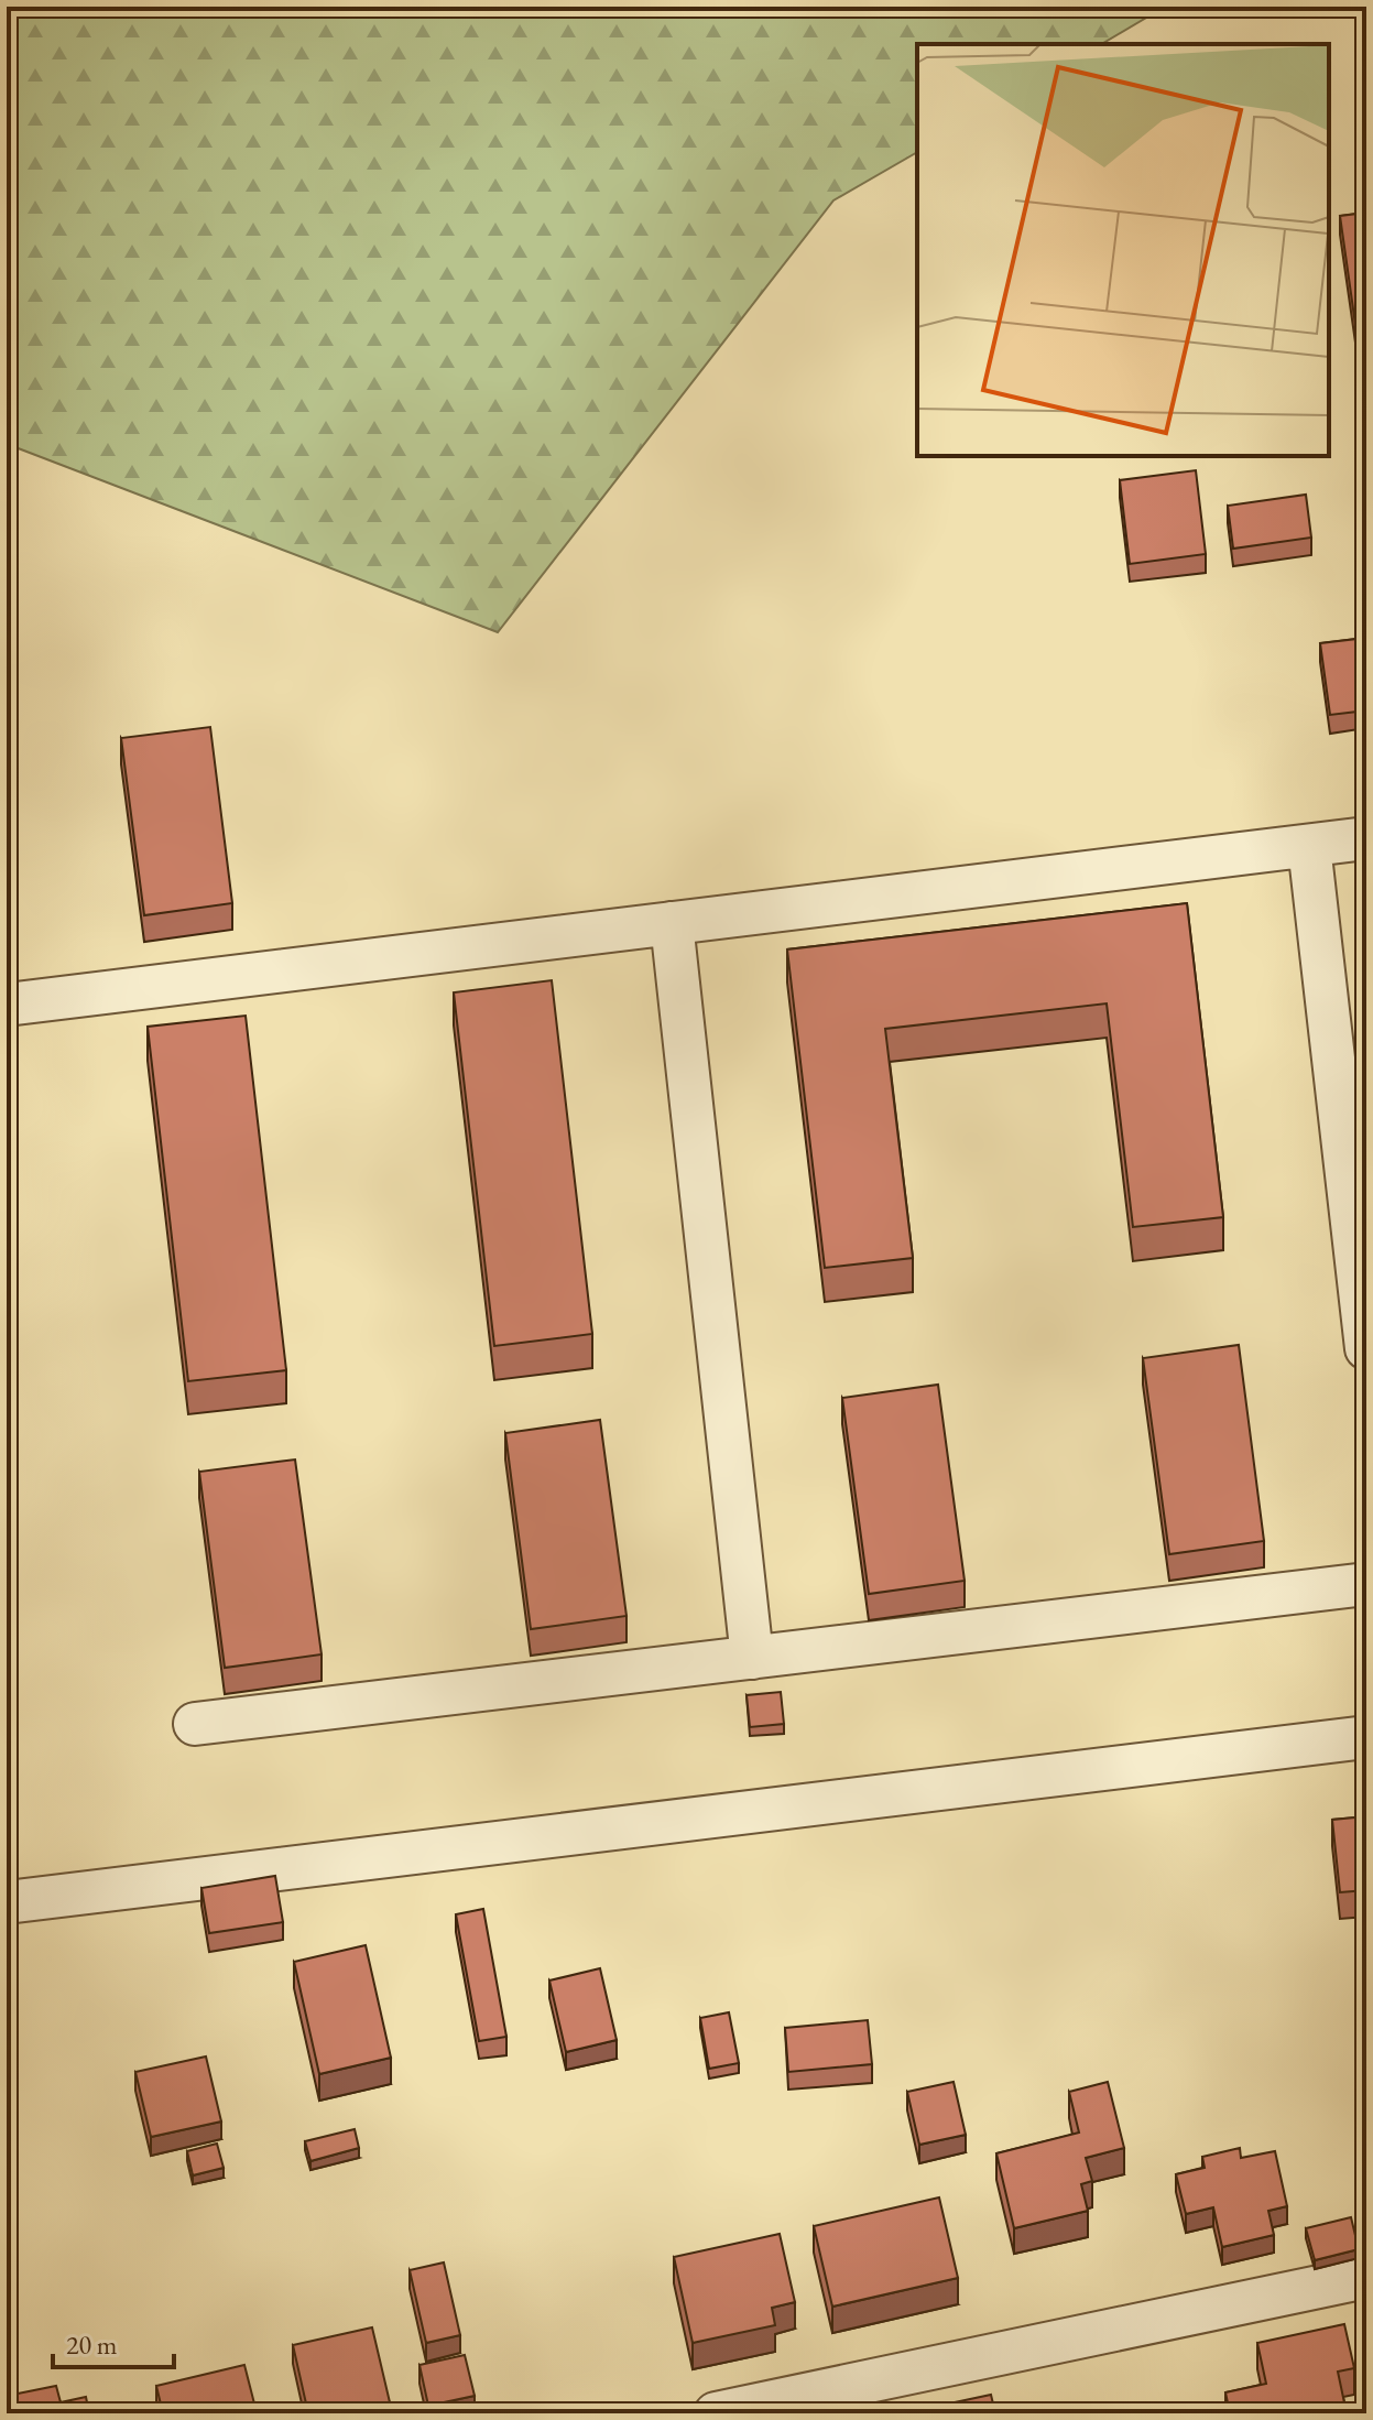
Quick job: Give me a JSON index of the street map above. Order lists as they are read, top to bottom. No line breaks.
{"scale_bar":"20 m"}
